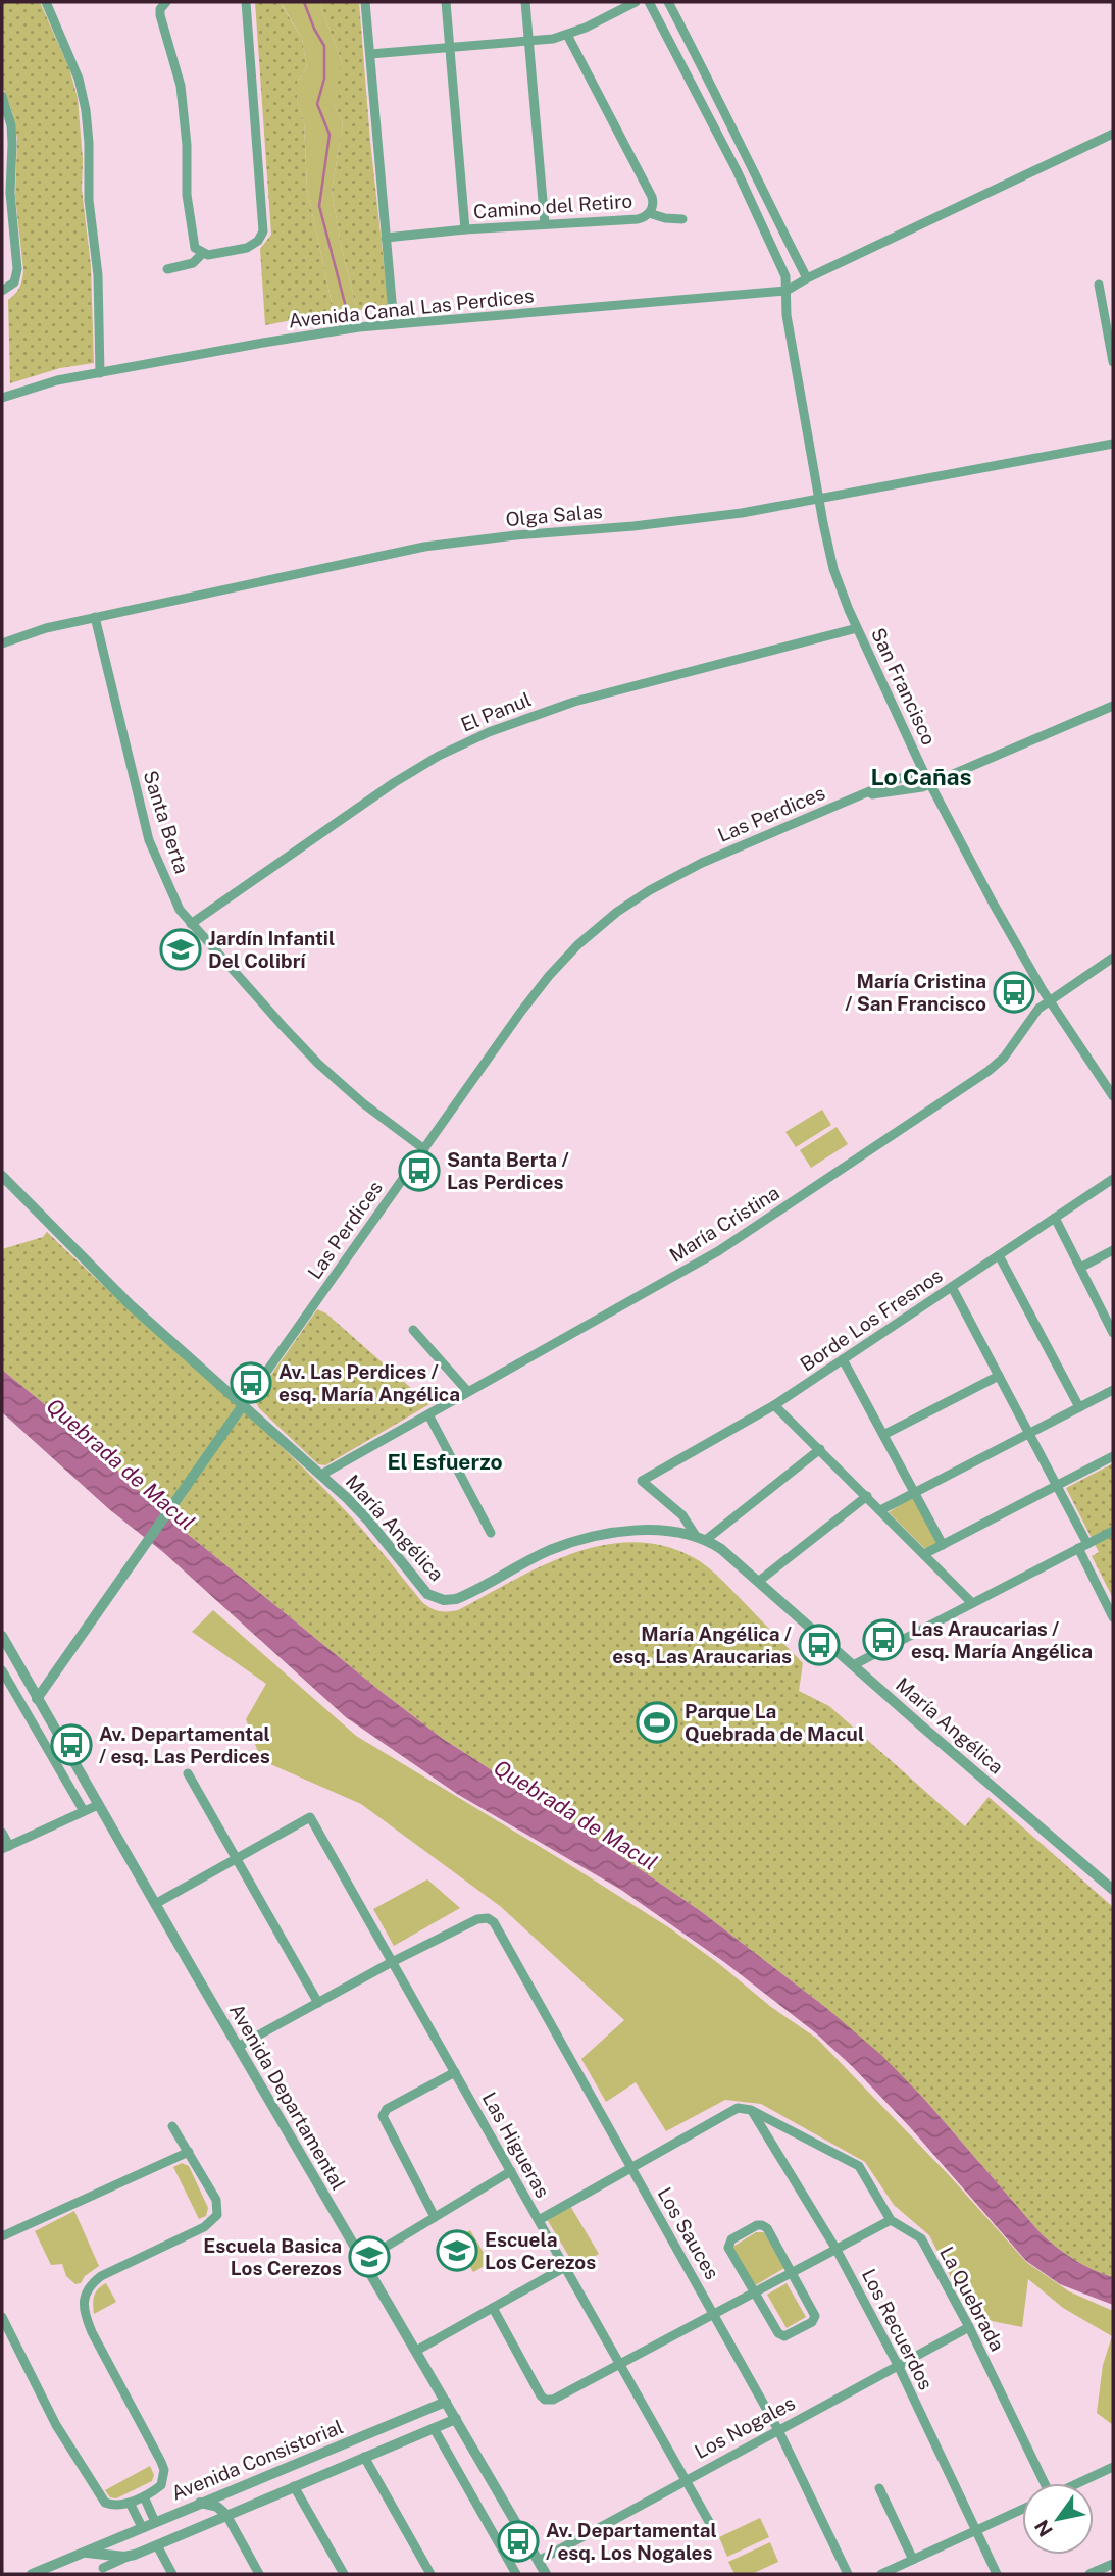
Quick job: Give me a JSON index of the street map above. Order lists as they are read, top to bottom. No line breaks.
{"streets":{"street":["Camino del Retiro","Avenida Canal Las Perdices","Olga Salas","San Francisco","El Panul","Las Perdices","Santa Berta","María Cristina","Borde Los Fresnos","María Angélica","Avenida Departamental","Las Higueras","Los Sauces","La Quebrada","Los Recuerdos","Los Nogales","Avenida Consistorial"]},"crossings":[["Avenida Canal Las Perdices","San Francisco"],["Olga Salas","San Francisco"],["Olga Salas","Santa Berta"],["San Francisco","El Panul"],["San Francisco","Las Perdices"],["San Francisco","María Cristina"],["El Panul","Santa Berta"],["Las Perdices","Santa Berta"],["Las Perdices","María Angélica"],["Las Perdices","Avenida Departamental"],["María Cristina","María Angélica"],["Borde Los Fresnos","María Angélica"],["Avenida Departamental","Los Nogales"],["Avenida Departamental","Avenida Consistorial"],["Las Higueras","Los Sauces"],["Las Higueras","Los Nogales"],["Los Sauces","Los Nogales"],["La Quebrada","Los Recuerdos"],["La Quebrada","Los Nogales"],["Los Recuerdos","Los Nogales"]],"districts":["Lo Cañas","El Esfuerzo"],"water":["Quebrada de Macul"],"places":{"school or university":["Jardín Infantil Del Colibrí","Escuela Los Cerezos","Escuela Basica Los Cerezos"],"bus stop":["María Cristina / San Francisco","Santa Berta / Las Perdices","Av. Las Perdices / esq. María Angélica","Las Araucarias / esq. María Angélica","María Angélica / esq. Las Araucarias","Av. Departamental / esq. Las Perdices","Av. Departamental / esq. Los Nogales"],"sports":["Parque La Quebrada de Macul"]},"north":"bottom left"}
